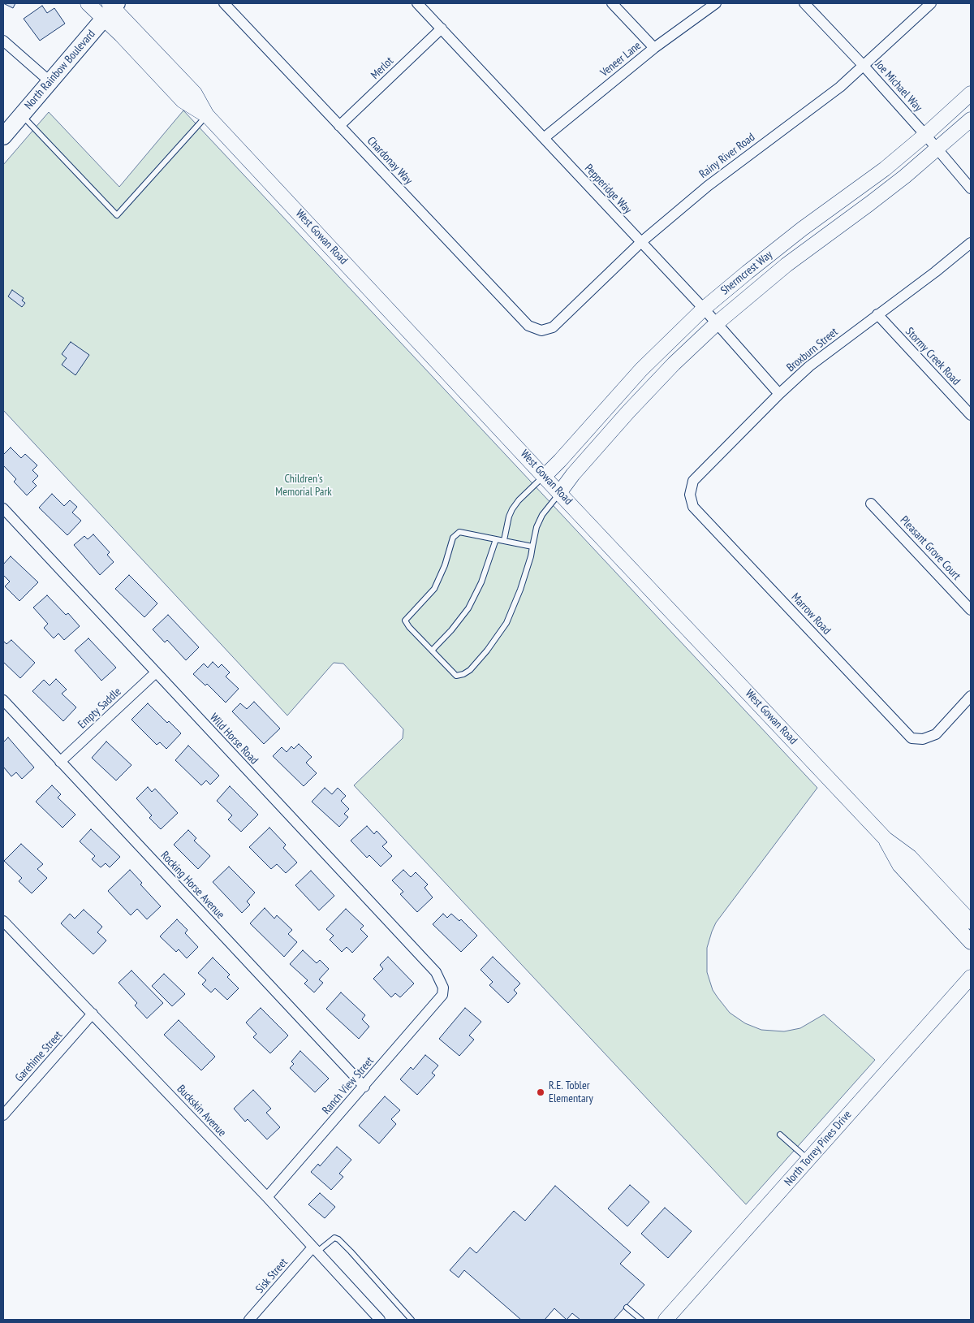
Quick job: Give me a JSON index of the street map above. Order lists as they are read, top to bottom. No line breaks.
{"streets":{"main road":["North Rainbow Boulevard"],"street":["Veneer Lane","Merlot","Joe Michael Way","Rainy River Road","Chardonay Way","Pepperidge Way","West Gowan Road","Shermcrest Way","Broxburn Street","Stormy Creek Road","Pleasant Grove Court","Marrow Road","Empty Saddle","Wild Horse Road","Rocking Horse Avenue","Garehime Street","Ranch View Street","Buckskin Avenue","North Torrey Pines Drive","Sisk Street"]},"crossings":[["Veneer Lane","Pepperidge Way"],["Merlot","Chardonay Way"],["Merlot","Pepperidge Way"],["North Rainbow Boulevard","West Gowan Road"],["Joe Michael Way","Rainy River Road"],["Joe Michael Way","Shermcrest Way"],["Rainy River Road","Chardonay Way"],["Rainy River Road","Pepperidge Way"],["Pepperidge Way","Shermcrest Way"],["Pepperidge Way","Broxburn Street"],["West Gowan Road","Shermcrest Way"],["Broxburn Street","Stormy Creek Road"],["Broxburn Street","Marrow Road"],["Empty Saddle","Wild Horse Road"],["Empty Saddle","Rocking Horse Avenue"],["Wild Horse Road","Ranch View Street"],["Rocking Horse Avenue","Ranch View Street"],["Garehime Street","Buckskin Avenue"],["Ranch View Street","Buckskin Avenue"],["Buckskin Avenue","Sisk Street"]],"parks":["Children's Memorial Park"],"places":["R.E. Tobler Elementary"]}
